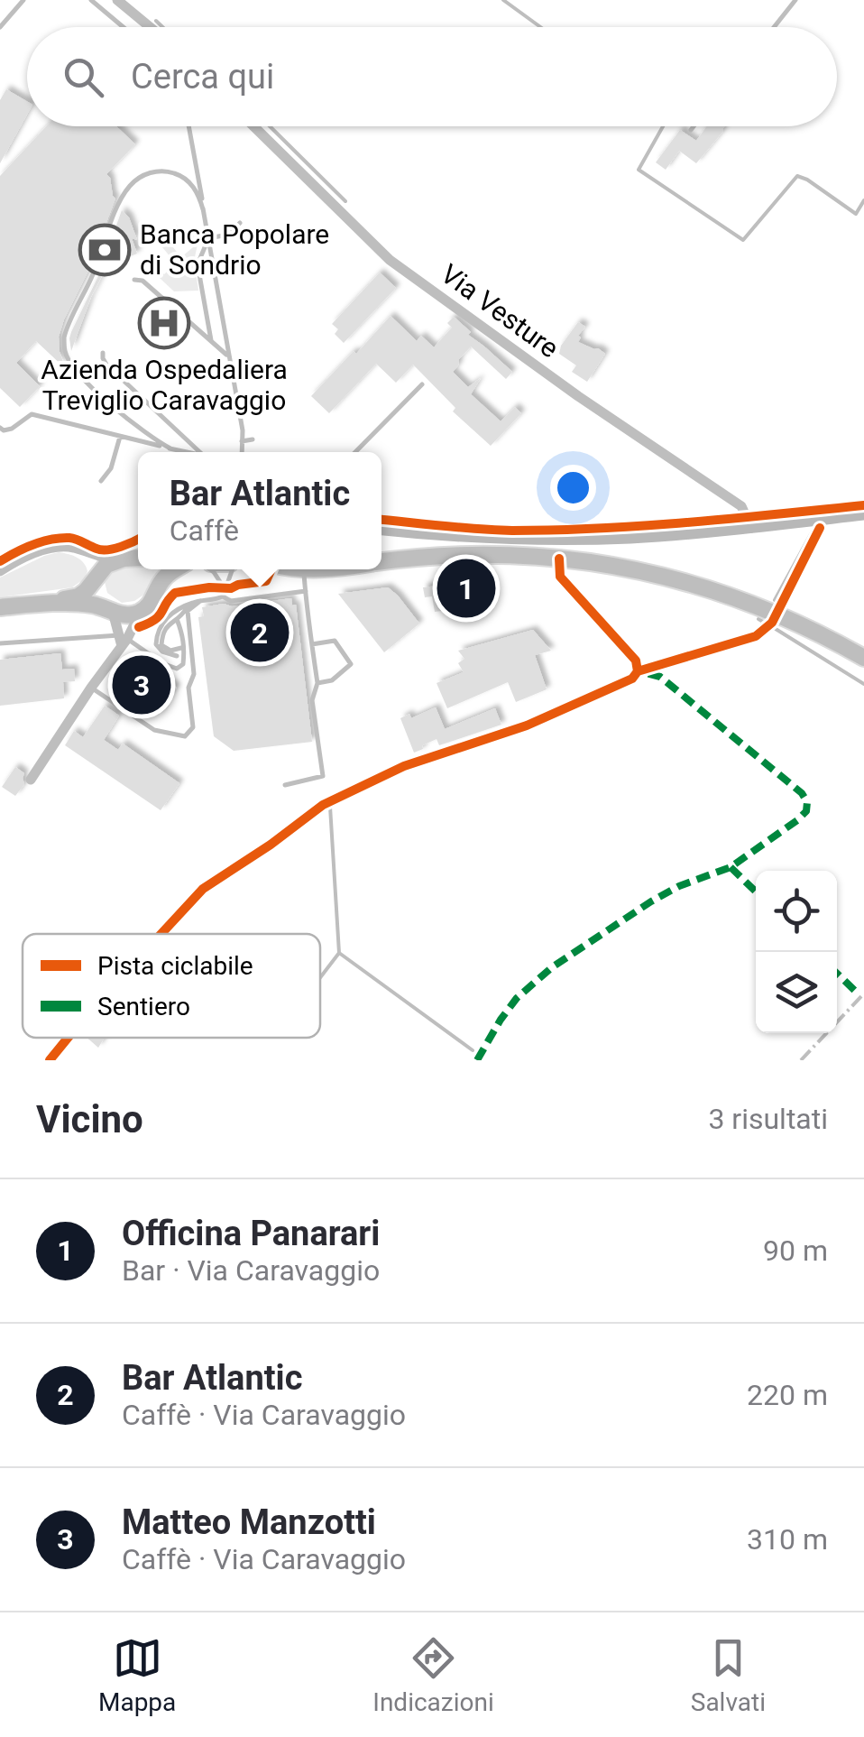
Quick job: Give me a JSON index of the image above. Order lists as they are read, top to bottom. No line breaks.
{"streets":{"street":["Via Vesture"]},"places":{"bank":["Banca Popolare di Sondrio"],"hospital":["Azienda Ospedaliera Treviglio Caravaggio"]},"legend":["Pista ciclabile","Sentiero"],"page":{"search":"Cerca qui","popup":["Bar Atlantic","Caffè"],"pins":["1","2","3"],"heading":["Vicino","3 risultati"],"list":[{"mark":"1","name":"Officina Panarari","note":"Bar · Via Caravaggio","value":"90 m"},{"mark":"2","name":"Bar Atlantic","note":"Caffè · Via Caravaggio","value":"220 m"},{"mark":"3","name":"Matteo Manzotti","note":"Caffè · Via Caravaggio","value":"310 m"}],"nav":["Mappa","Indicazioni","Salvati"]}}
